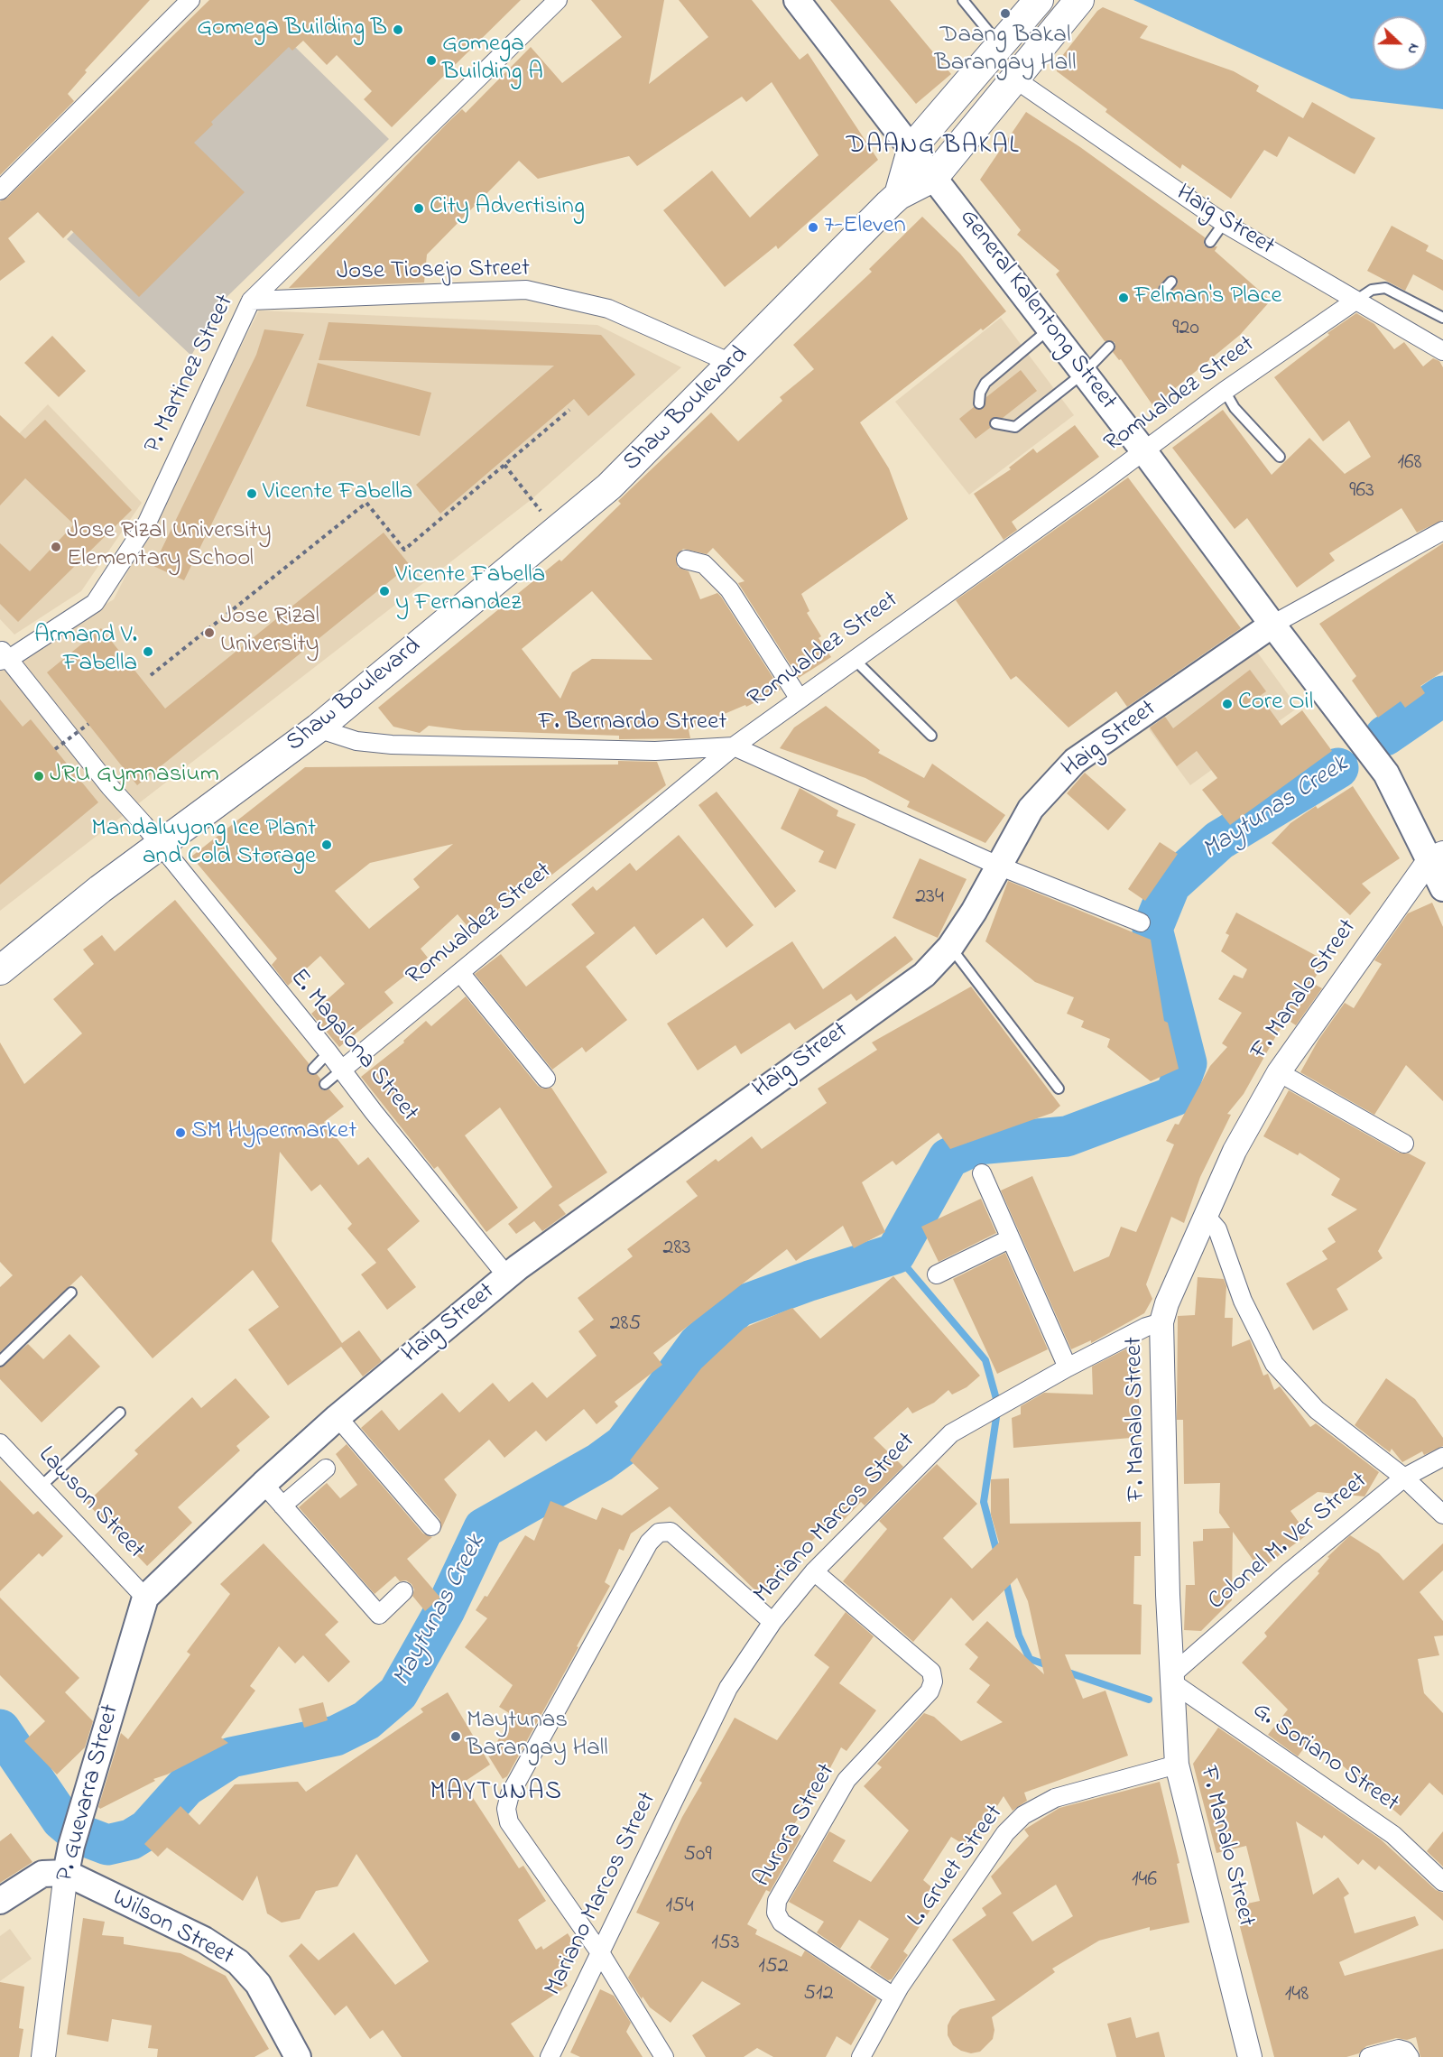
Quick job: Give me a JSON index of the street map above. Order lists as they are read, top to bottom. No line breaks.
{"streets":{"main road":["Haig Street","General Kalentong Street","Shaw Boulevard","P. Guevarra Street","Wilson Street"],"street":["Jose Tiosejo Street","P. Martinez Street","Romualdez Street","F. Bernardo Street","F. Manalo Street","E. Magalona Street","Lawson Street","Mariano Marcos Street","Colonel M. Ver Street","G. Soriano Street","Aurora Street","L. Gruet Street"]},"crossings":[["Haig Street","General Kalentong Street"],["Haig Street","Romualdez Street"],["Haig Street","Shaw Boulevard"],["Haig Street","F. Bernardo Street"],["Haig Street","E. Magalona Street"],["Haig Street","Lawson Street"],["Haig Street","P. Guevarra Street"],["Jose Tiosejo Street","P. Martinez Street"],["Jose Tiosejo Street","Shaw Boulevard"],["General Kalentong Street","Romualdez Street"],["General Kalentong Street","Shaw Boulevard"],["General Kalentong Street","F. Manalo Street"],["Romualdez Street","F. Bernardo Street"],["Romualdez Street","E. Magalona Street"],["Shaw Boulevard","F. Bernardo Street"],["Shaw Boulevard","E. Magalona Street"],["F. Manalo Street","Mariano Marcos Street"],["F. Manalo Street","Colonel M. Ver Street"],["F. Manalo Street","G. Soriano Street"],["F. Manalo Street","L. Gruet Street"],["Lawson Street","P. Guevarra Street"],["Mariano Marcos Street","Aurora Street"],["Colonel M. Ver Street","G. Soriano Street"],["P. Guevarra Street","Wilson Street"],["Aurora Street","L. Gruet Street"]],"districts":["DAANG BAKAL","MAYTUNAS"],"water":["Maytunas Creek"],"places":["Daang Bakal Barangay Hall","Gomega Building B","Gomega Building A","City Advertising","7-Eleven","Felman's Place","Vicente Fabella","Jose Rizal University Elementary School","Vicente Fabella y Fernandez","Jose Rizal University","Armand V. Fabella","Core Oil","JRU Gymnasium","Mandaluyong Ice Plant and Cold Storage","SM Hypermarket","Maytunas Barangay Hall"],"house_numbers":["920","168","963","234","283","285","509","146","154","153","152","512","148"],"north":"right"}
